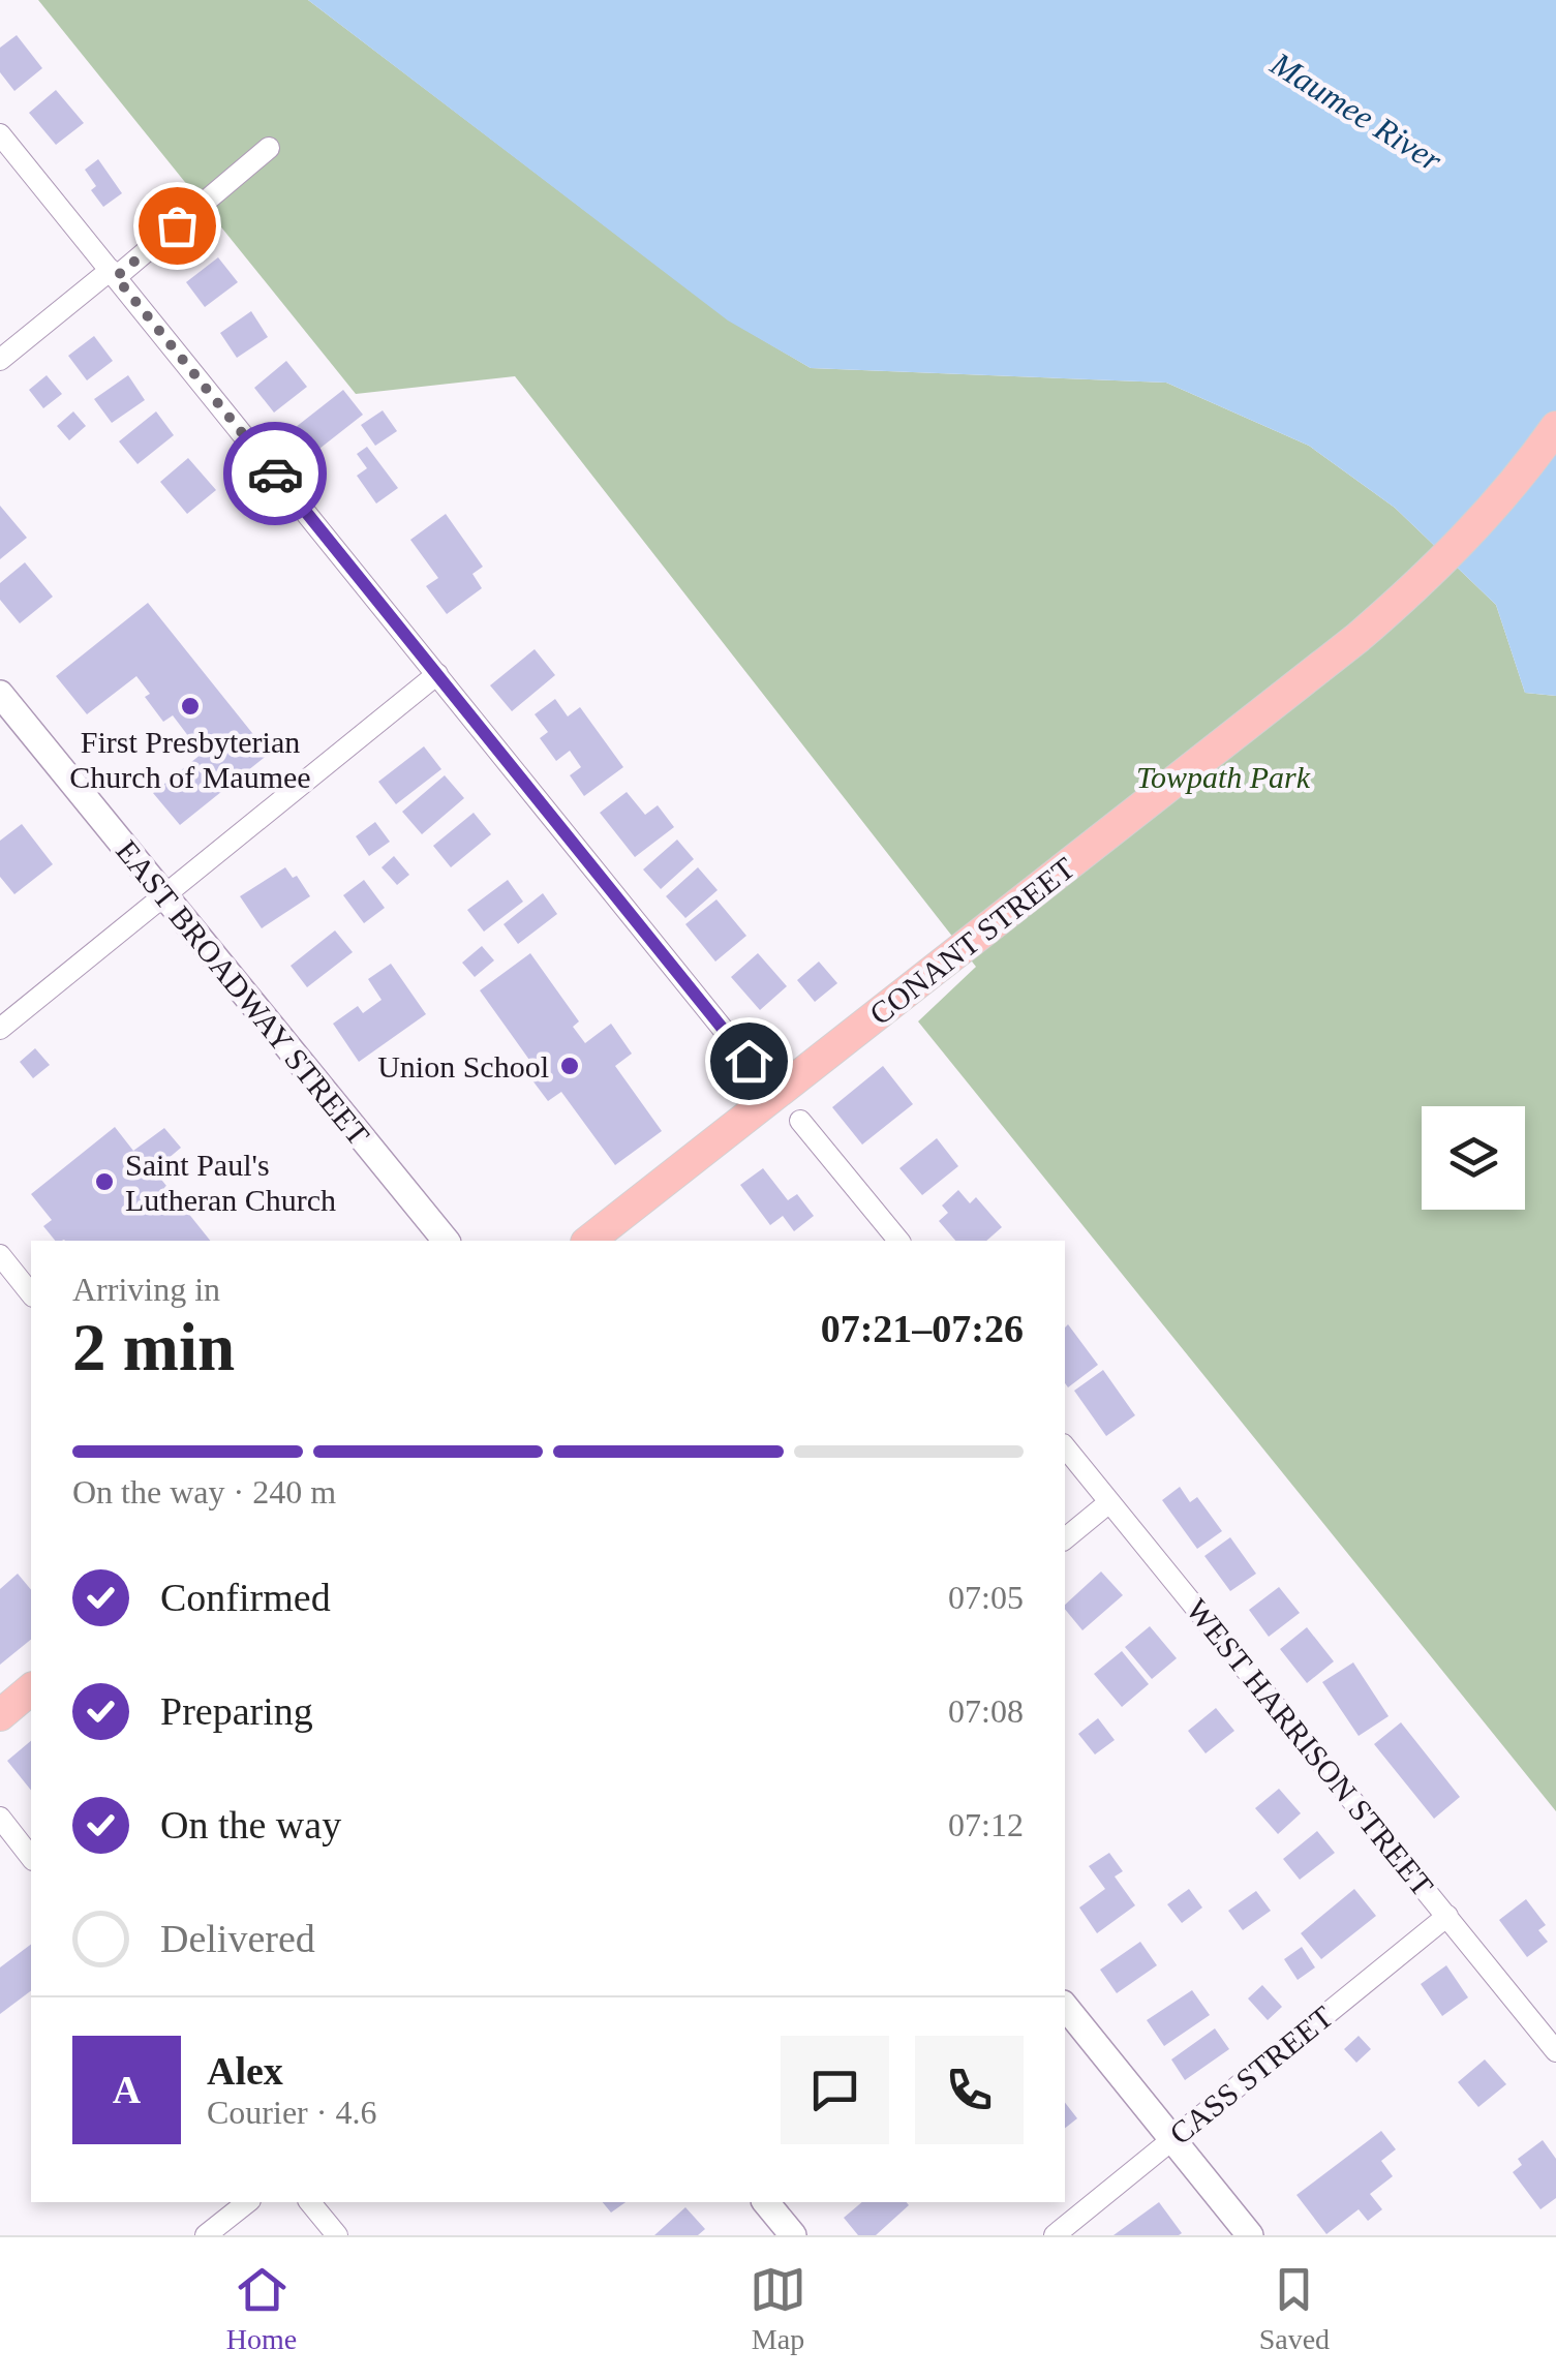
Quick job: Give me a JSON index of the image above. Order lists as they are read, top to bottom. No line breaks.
{"streets":{"main road":["CONANT STREET"],"street":["EAST BROADWAY STREET","WEST HARRISON STREET","CASS STREET"]},"crossings":[["WEST HARRISON STREET","CASS STREET"]],"water":["Maumee River"],"parks":["Towpath Park"],"places":["First Presbyterian Church of Maumee","Union School","Saint Paul's Lutheran Church"],"page":{"heading":["2 min","Arriving in","07:21–07:26"],"panel":["Alex","Courier · 4.6"],"bar":"On the way · 240 m","list":[["Confirmed","07:05"],["Preparing","07:08"],["On the way","07:12"],"Delivered"],"round":"A","tabs":["Home","Map","Saved"]}}
